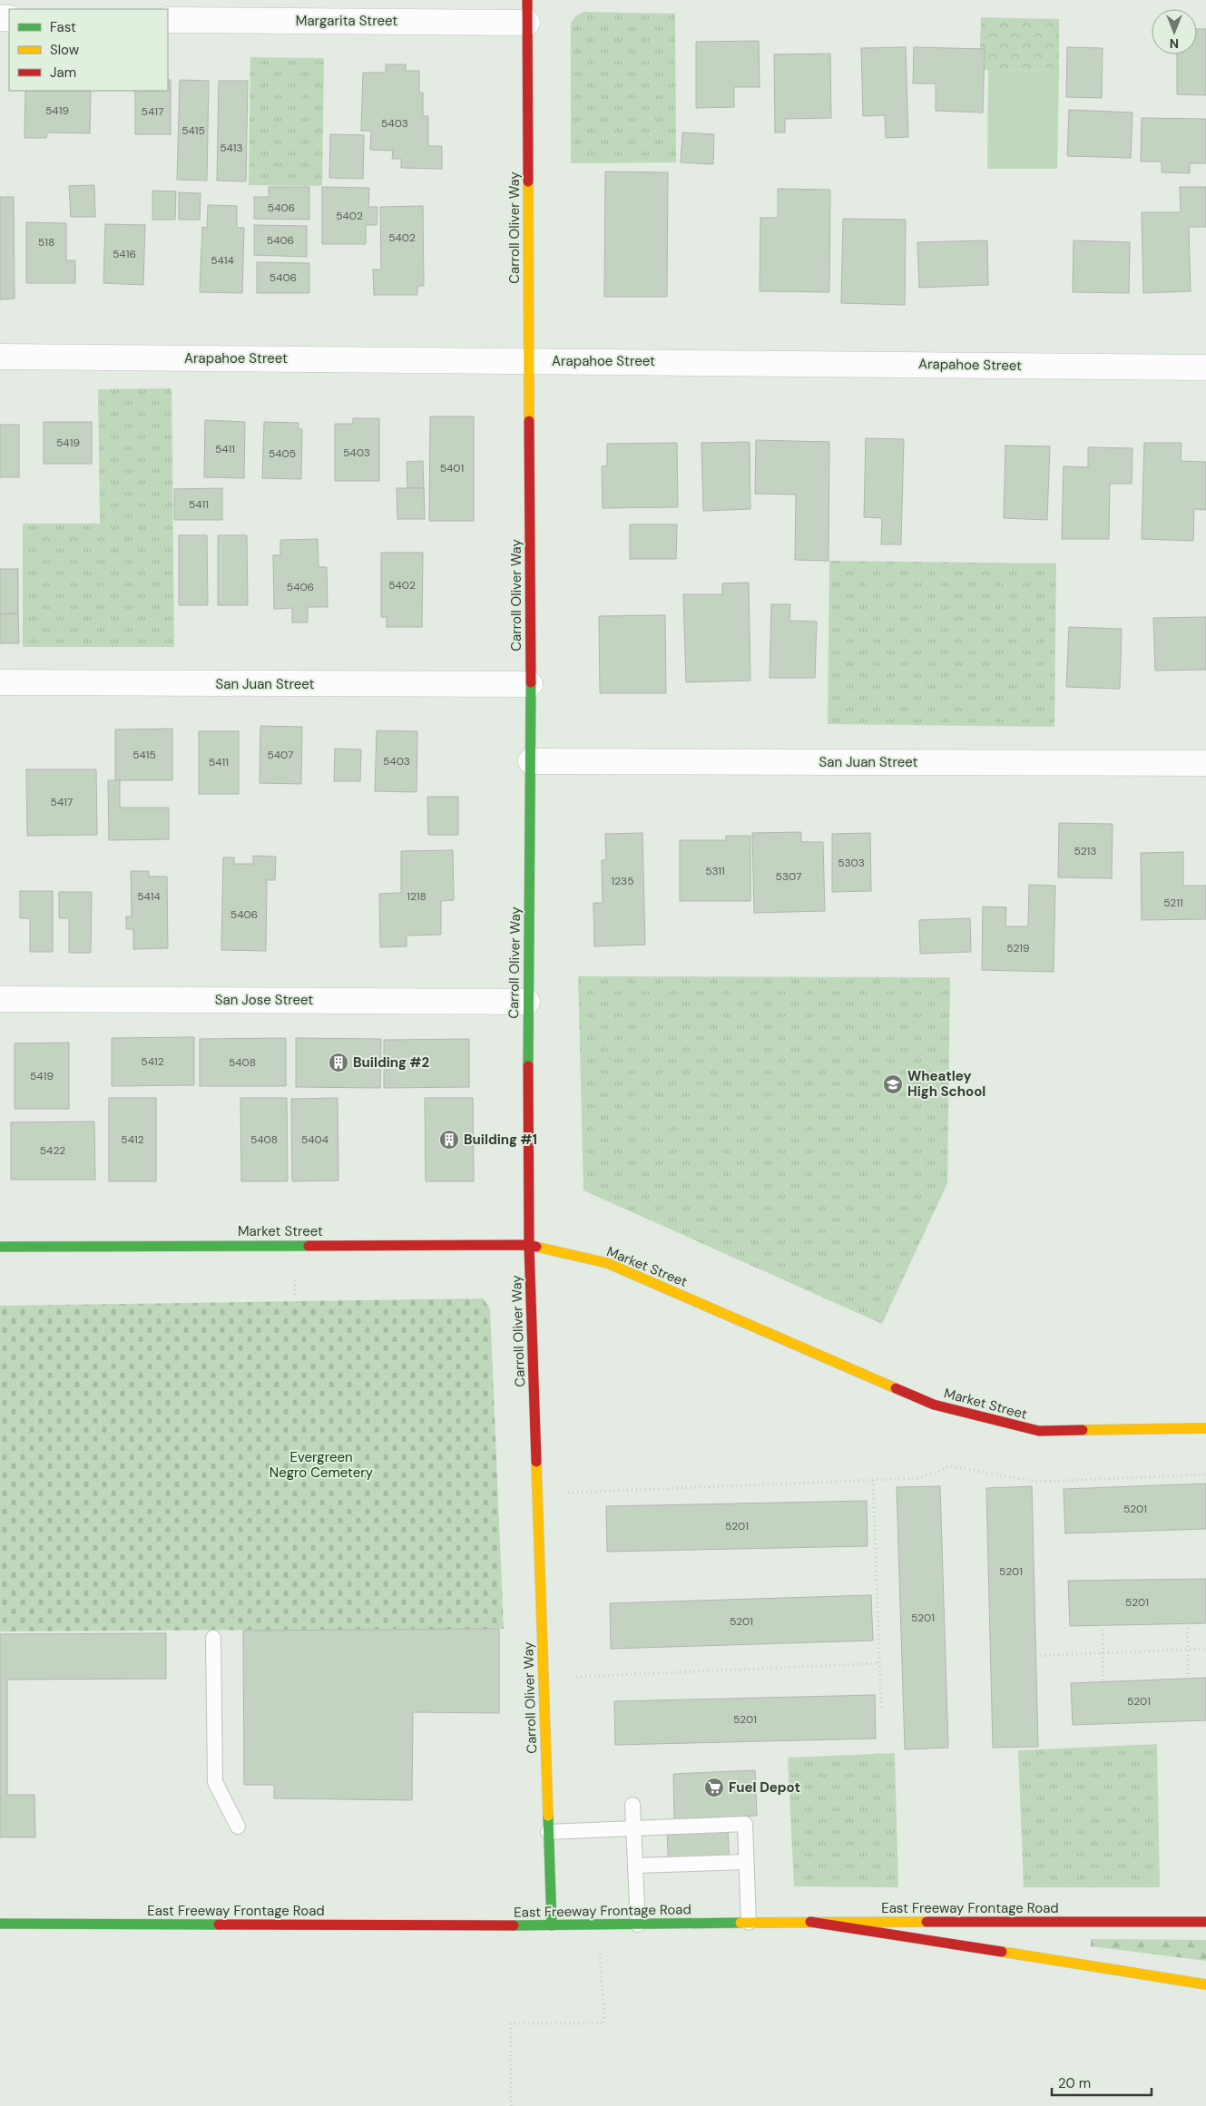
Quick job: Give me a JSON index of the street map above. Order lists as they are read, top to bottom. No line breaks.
{"streets":{"main road":["Carroll Oliver Way","Market Street","East Freeway Frontage Road"],"street":["Margarita Street","Arapahoe Street","San Juan Street","San Jose Street"]},"crossings":[["Margarita Street","Carroll Oliver Way"],["Carroll Oliver Way","Arapahoe Street"],["Carroll Oliver Way","San Juan Street"],["Carroll Oliver Way","San Jose Street"],["Carroll Oliver Way","Market Street"],["Carroll Oliver Way","East Freeway Frontage Road"]],"parks":["Evergreen Negro Cemetery"],"places":{"building":["Building #2","Building #1"],"school or university":["Wheatley High School"],"supermarket":["Fuel Depot"]},"house_numbers":["5419","5417","5403","5415","5413","5406","5402","5402","5406","518","5416","5414","5406","5419","5411","5403","5405","5401","5411","5402","5406","5415","5407","5403","5411","5417","5213","5303","5311","5307","1235","5414","1218","5211","5406","5219","5412","5408","5419","5412","5408","5404","5422","5201","5201","5201","5201","5201","5201","5201","5201"],"legend":["Fast","Slow","Jam"],"scale_bar":"20 m","north":"bottom"}
